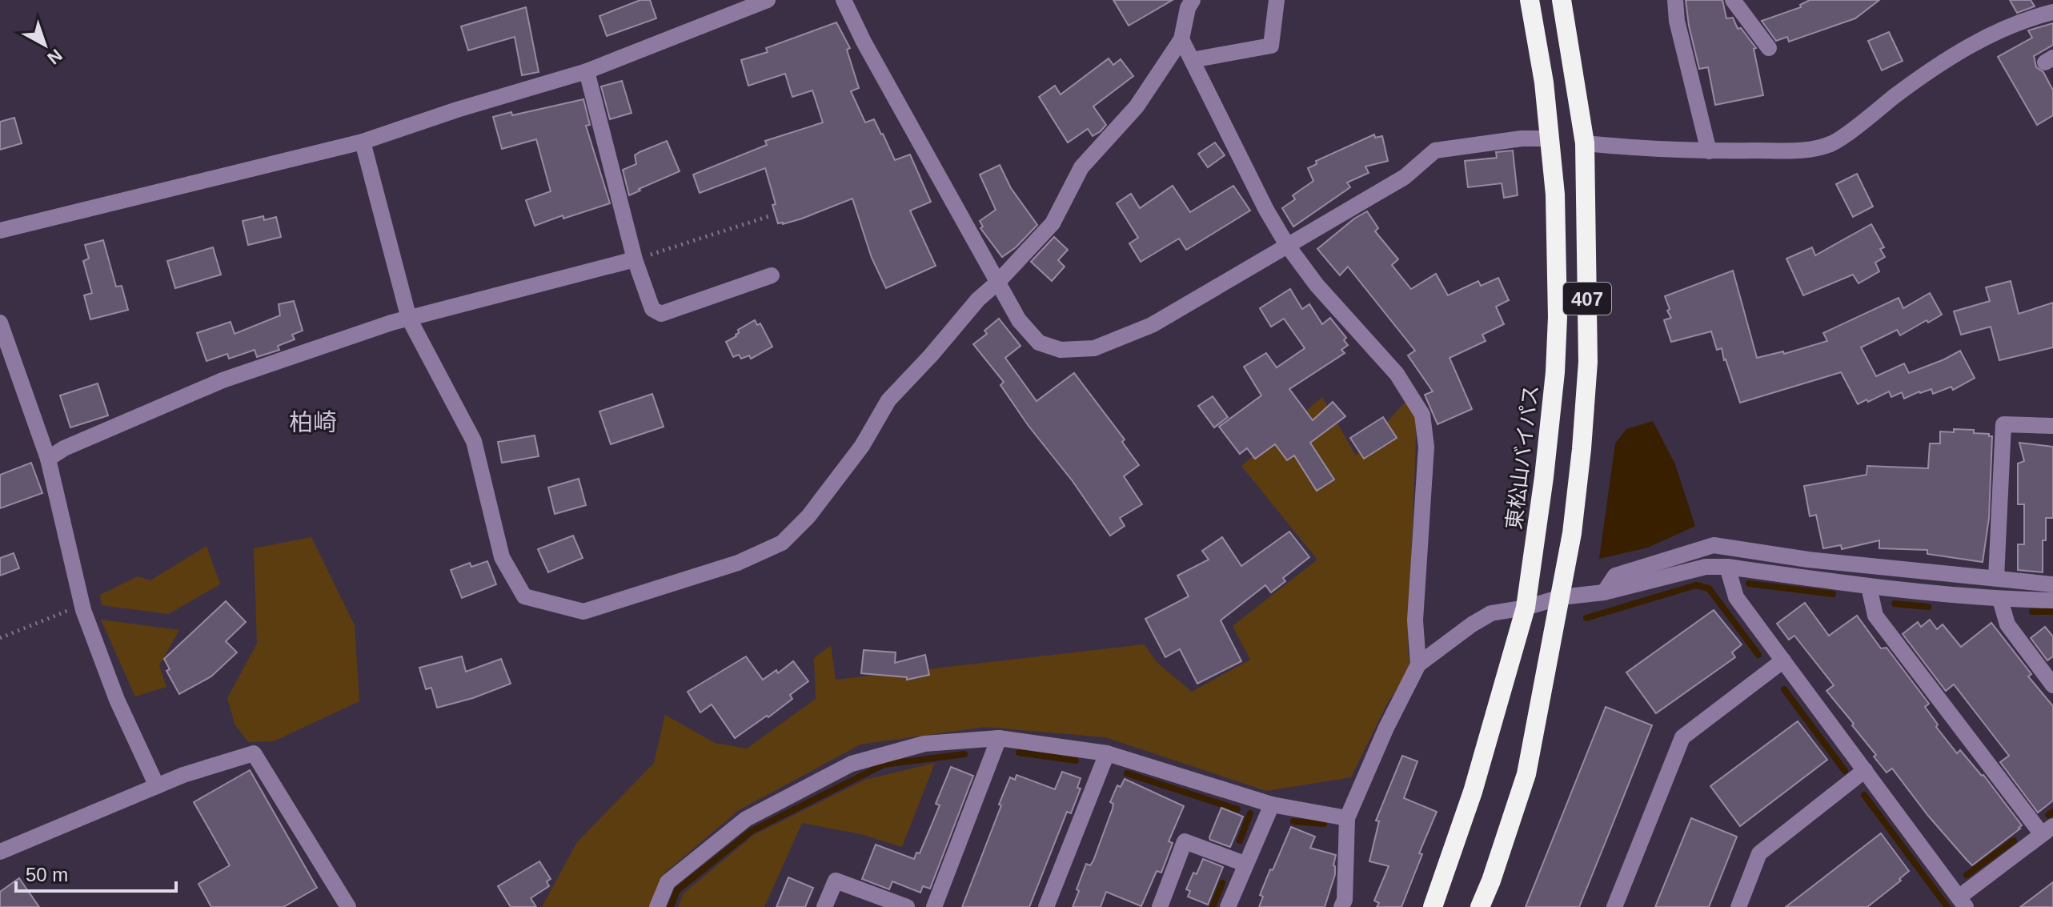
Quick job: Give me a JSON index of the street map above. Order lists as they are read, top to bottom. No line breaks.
{"streets":{"highway":["407","東松山バイパス"]},"districts":["柏崎"],"scale_bar":"50 m","north":"bottom right"}
